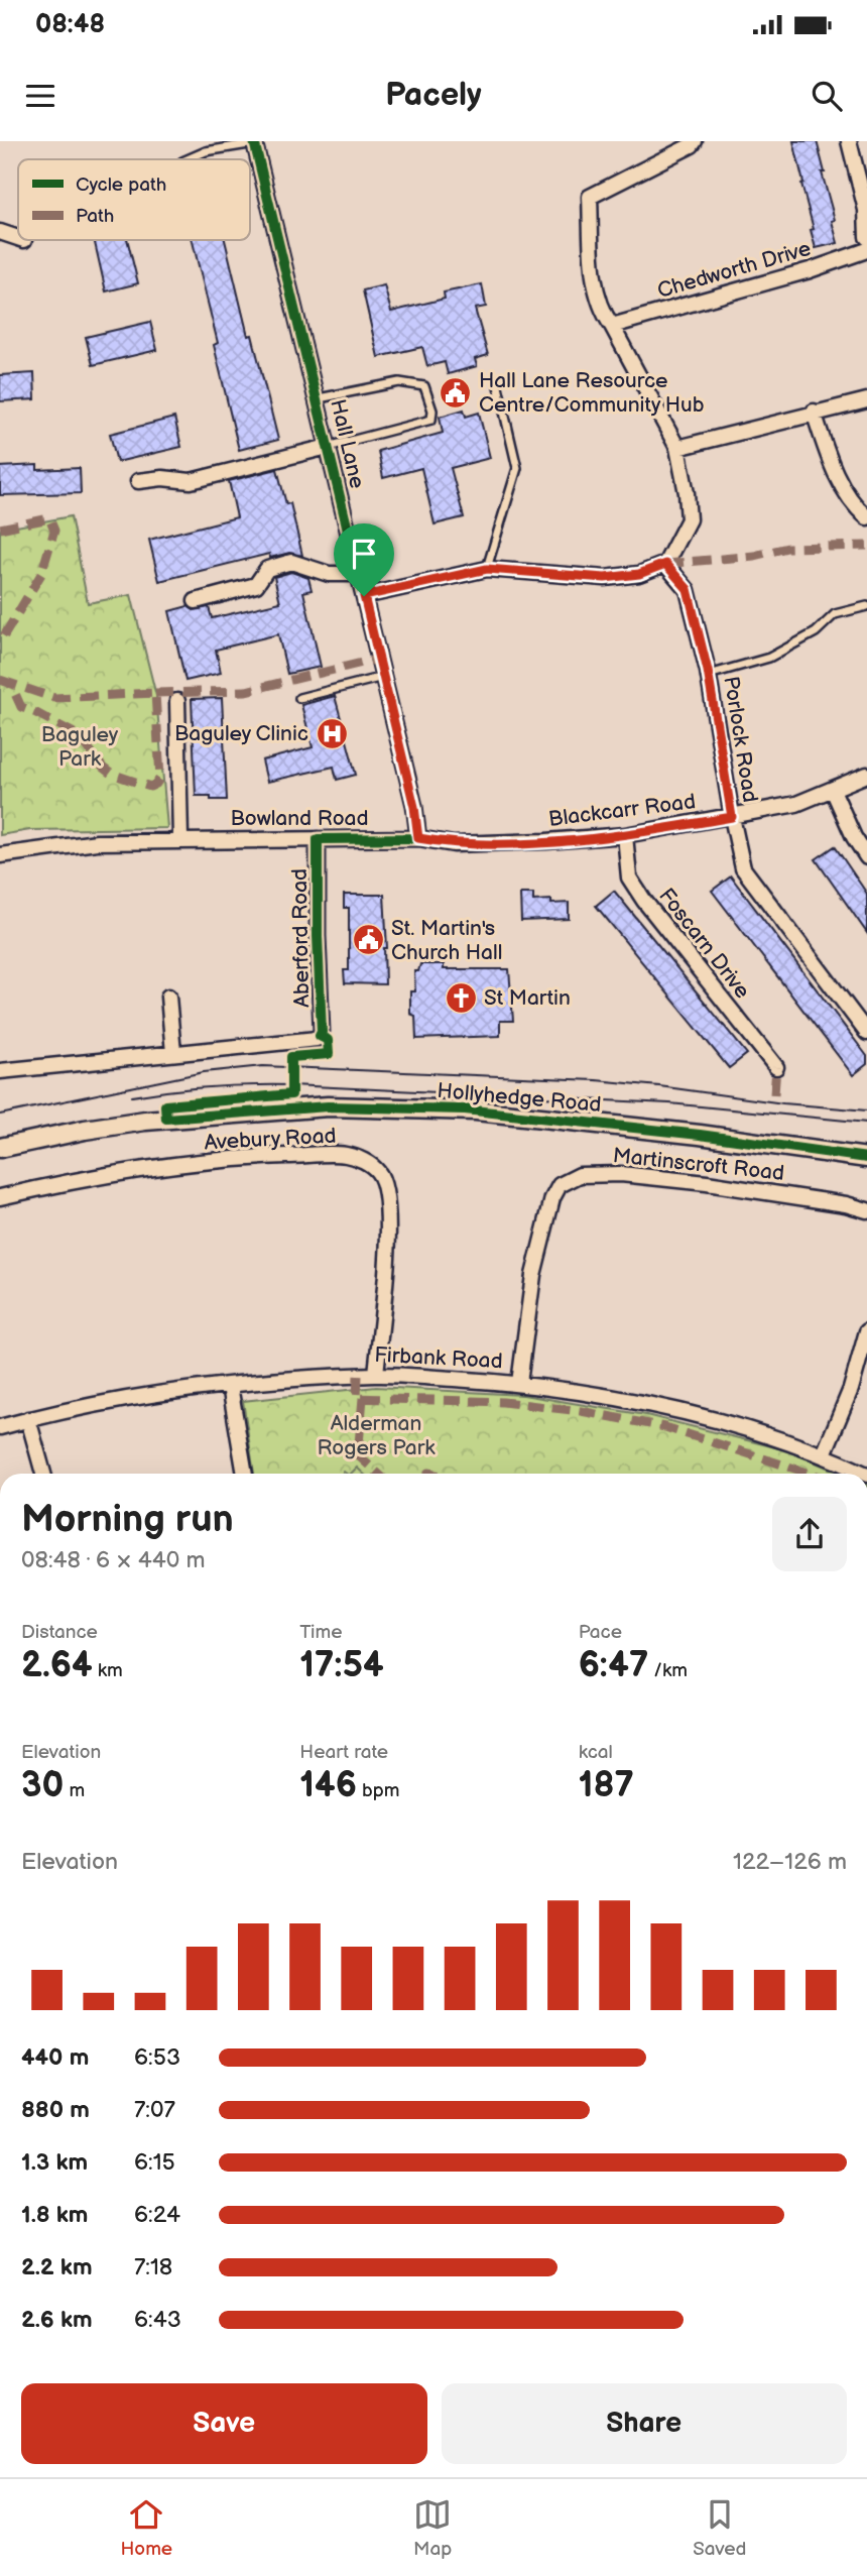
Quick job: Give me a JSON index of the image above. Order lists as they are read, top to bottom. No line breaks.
{"streets":{"street":["Chedworth Drive","Hall Lane","Porlock Road","Blackcarr Road","Bowland Road","Aberford Road","Foscarn Drive","Hollyhedge Road","Avebury Road","Martinscroft Road","Firbank Road"]},"crossings":[["Hall Lane","Blackcarr Road"],["Hall Lane","Bowland Road"],["Porlock Road","Blackcarr Road"],["Blackcarr Road","Bowland Road"],["Blackcarr Road","Foscarn Drive"],["Bowland Road","Aberford Road"],["Avebury Road","Firbank Road"],["Martinscroft Road","Firbank Road"]],"parks":["Baguley Park","Alderman Rogers Park"],"places":{"public building":["Hall Lane Resource Centre/Community Hub","St. Martin's Church Hall"],"hospital":["Baguley Clinic"],"church":["St Martin"]},"legend":["Cycle path","Path"],"page":{"status":"08:48","header":"Pacely","heading":["Morning run","08:48 · 6 × 440 m"],"stats":[["Distance","2.64 km"],["Time","17:54"],["Pace","6:47 /km"],["Elevation","30 m"],["Heart rate","146 bpm"],["kcal","187"]],"chart":["Elevation","122–126 m"],"list":[{"name":"440 m","note":"6:53"},{"name":"880 m","note":"7:07"},{"name":"1.3 km","note":"6:15"},{"name":"1.8 km","note":"6:24"},{"name":"2.2 km","note":"7:18"},{"name":"2.6 km","note":"6:43"}],"buttons":["Save","Share"],"tabs":["Home","Map","Saved"]}}
